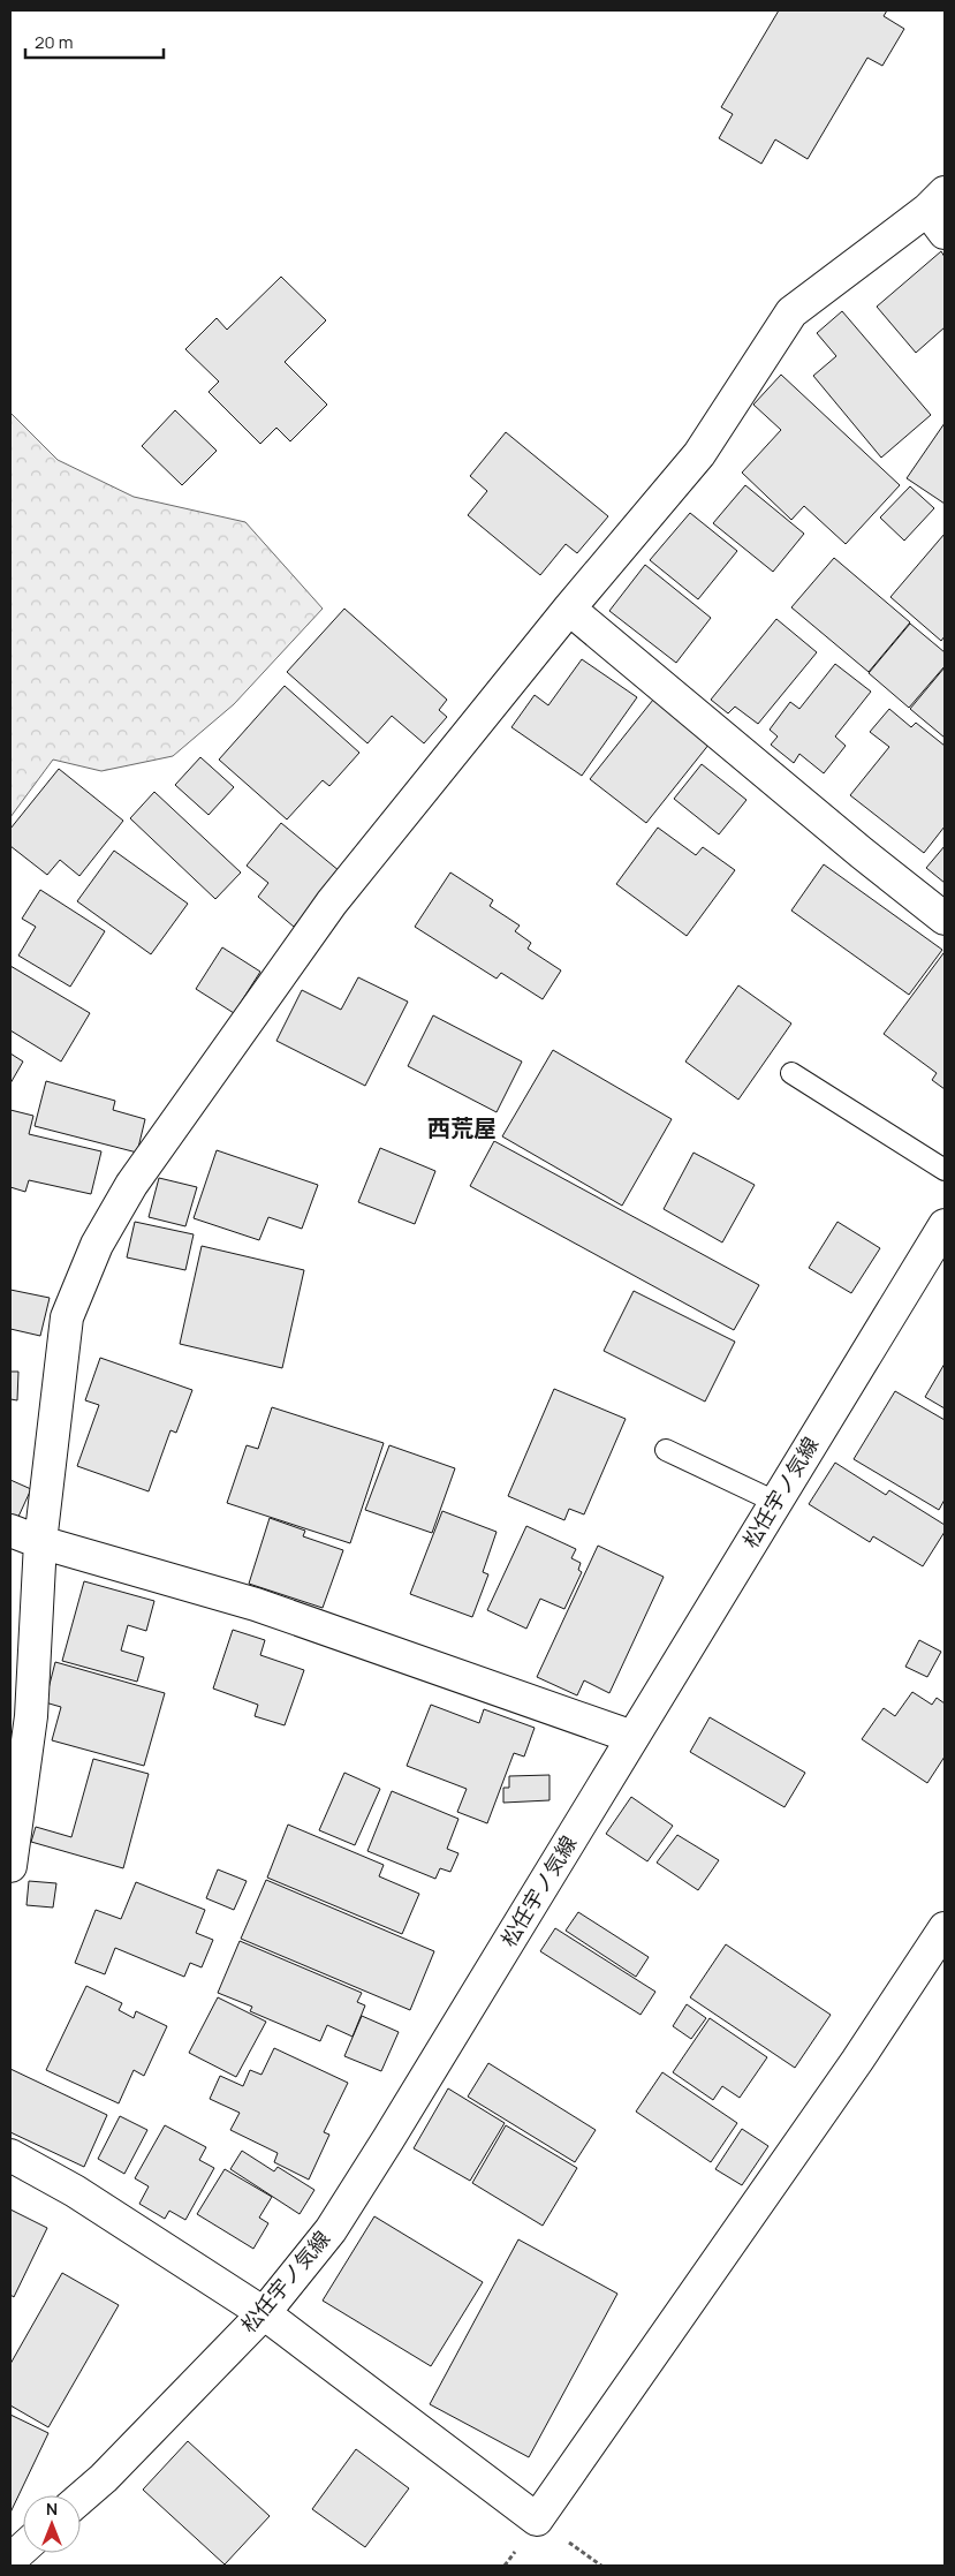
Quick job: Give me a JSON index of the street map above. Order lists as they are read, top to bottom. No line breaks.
{"streets":{"street":["松任宇ノ気線"]},"districts":["西荒屋"],"scale_bar":"20 m","north":"top"}
